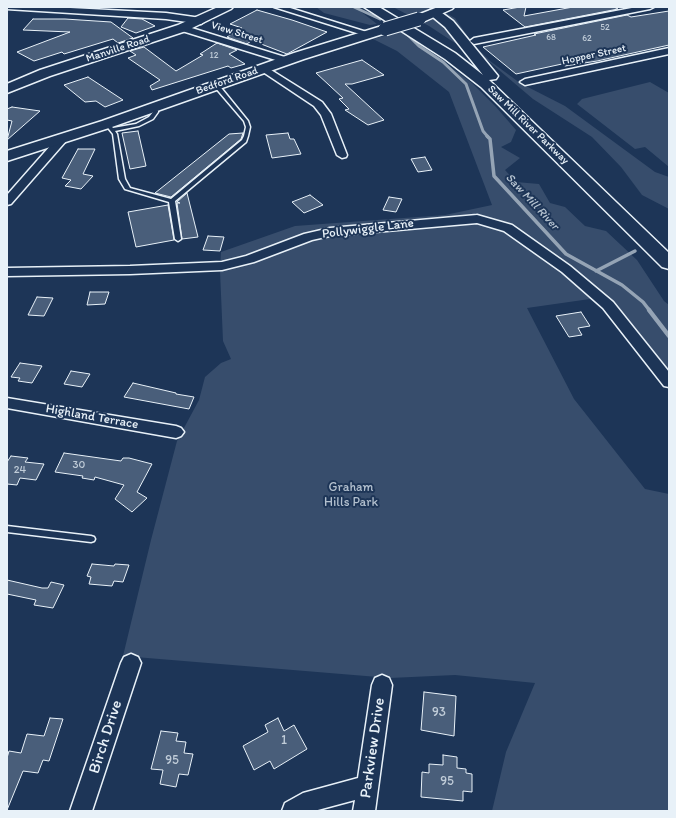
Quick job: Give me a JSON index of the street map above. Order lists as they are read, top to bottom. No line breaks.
{"streets":{"highway":["Saw Mill River Parkway"],"main road":["Manville Road","Bedford Road"],"street":["View Street","Hopper Street","Pollywiggle Lane","Highland Terrace","Birch Drive","Parkview Drive"]},"crossings":[["View Street","Manville Road"],["View Street","Bedford Road"]],"water":["Saw Mill River"],"parks":["Graham Hills Park"],"house_numbers":["52","68","62","12","30","24","93","1","95","95"]}
